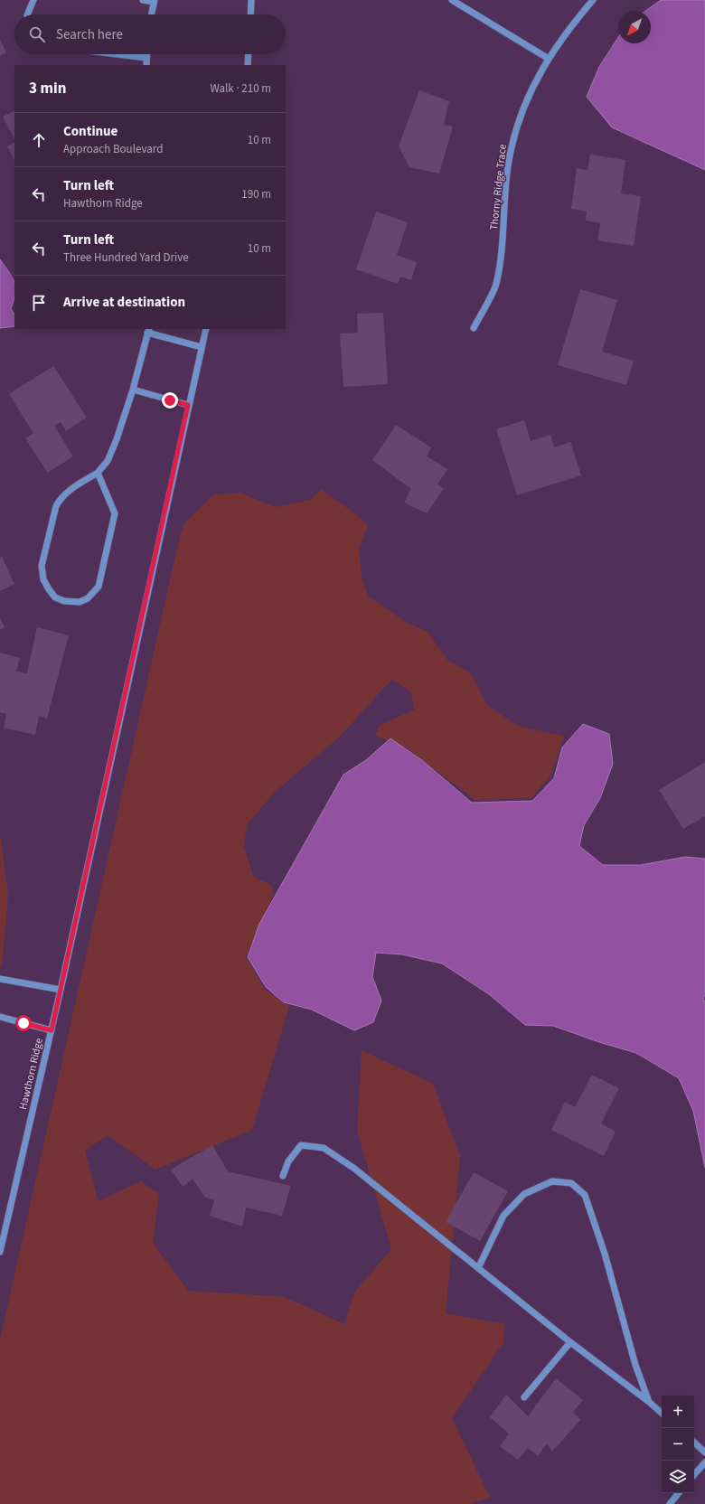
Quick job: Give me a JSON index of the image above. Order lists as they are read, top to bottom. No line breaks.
{"streets":{"street":["Thorny Ridge Trace","Hawthorn Ridge"]},"north":"bottom left","page":{"search":"Search here","heading":["3 min","Walk · 210 m"],"list":[["Continue","Approach Boulevard","10 m"],["Turn left","Hawthorn Ridge","190 m"],["Turn left","Three Hundred Yard Drive","10 m"],"Arrive at destination"],"map_buttons":["+","−"]}}
